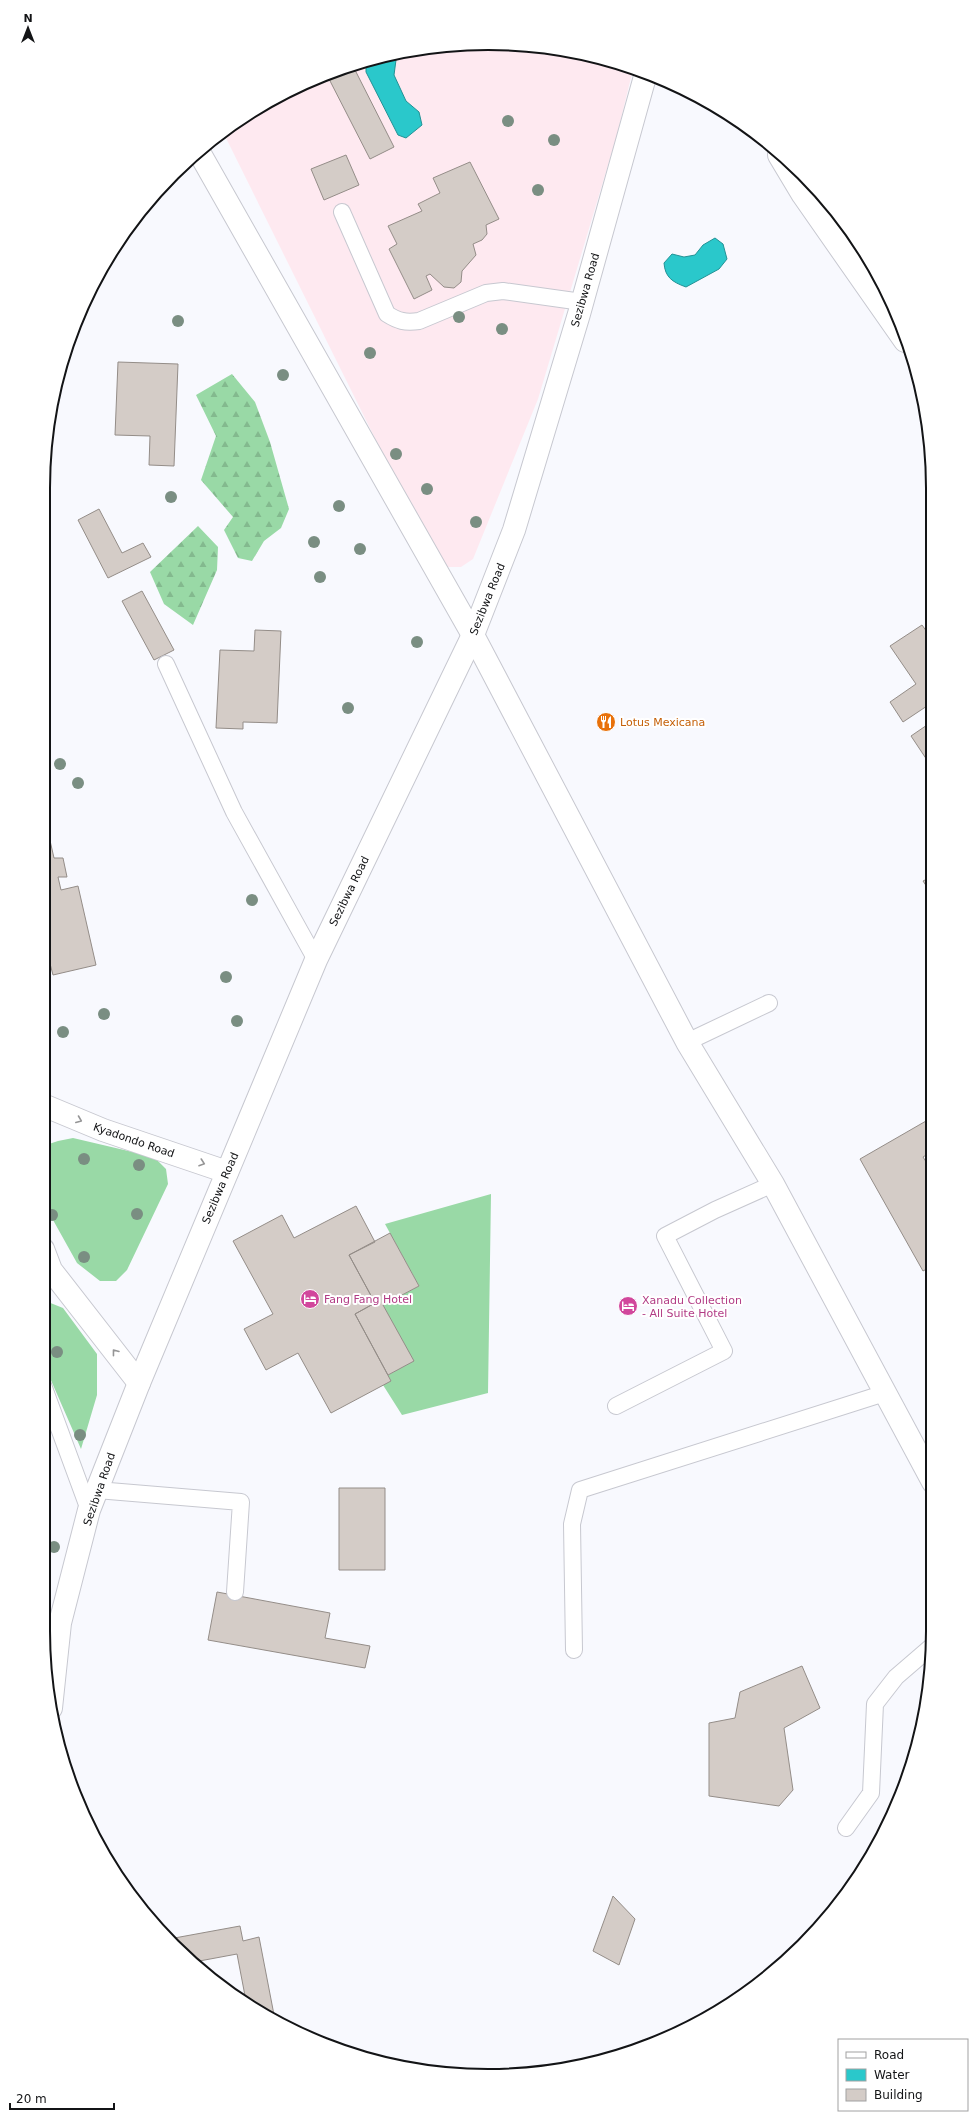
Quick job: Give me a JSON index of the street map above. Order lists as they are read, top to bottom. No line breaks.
{"streets":{"street":["Sezibwa Road","Kyadondo Road"]},"crossings":[["Sezibwa Road","Kyadondo Road"]],"one_way":["Kyadondo Road"],"places":{"restaurant":["Lotus Mexicana"],"hotel":["Fang Fang Hotel","Xanadu Collection - All Suite Hotel"]},"legend":["Road","Water","Building"],"scale_bar":"20 m","north":"top"}
